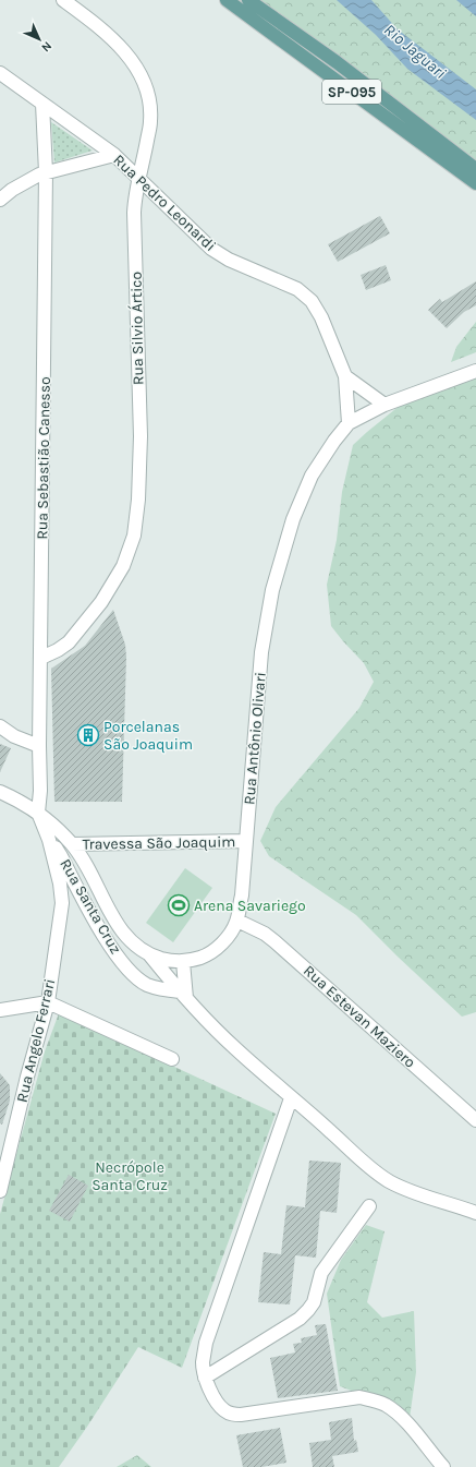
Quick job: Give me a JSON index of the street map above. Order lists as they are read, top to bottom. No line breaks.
{"streets":{"main road":["SP-095"],"street":["Rua Pedro Leonardi","Rua Silvio Ártico","Rua Sebastião Canesso","Rua Antônio Olivari","Travessa São Joaquim","Rua Santa Cruz","Rua Estevan Maziero","Rua Angelo Ferrari"]},"crossings":[["Rua Pedro Leonardi","Rua Silvio Ártico"],["Rua Pedro Leonardi","Rua Sebastião Canesso"],["Rua Pedro Leonardi","Rua Antônio Olivari"],["Rua Silvio Ártico","Rua Sebastião Canesso"],["Rua Sebastião Canesso","Rua Antônio Olivari"],["Rua Sebastião Canesso","Rua Angelo Ferrari"],["Rua Antônio Olivari","Travessa São Joaquim"],["Rua Antônio Olivari","Rua Estevan Maziero"],["Rua Antônio Olivari","Rua Angelo Ferrari"],["Rua Santa Cruz","Rua Angelo Ferrari"]],"water":["Rio Jaguari"],"parks":["Necrópole Santa Cruz"],"places":{"building":["Porcelanas São Joaquim"],"sports":["Arena Savariego"]},"north":"bottom right"}
